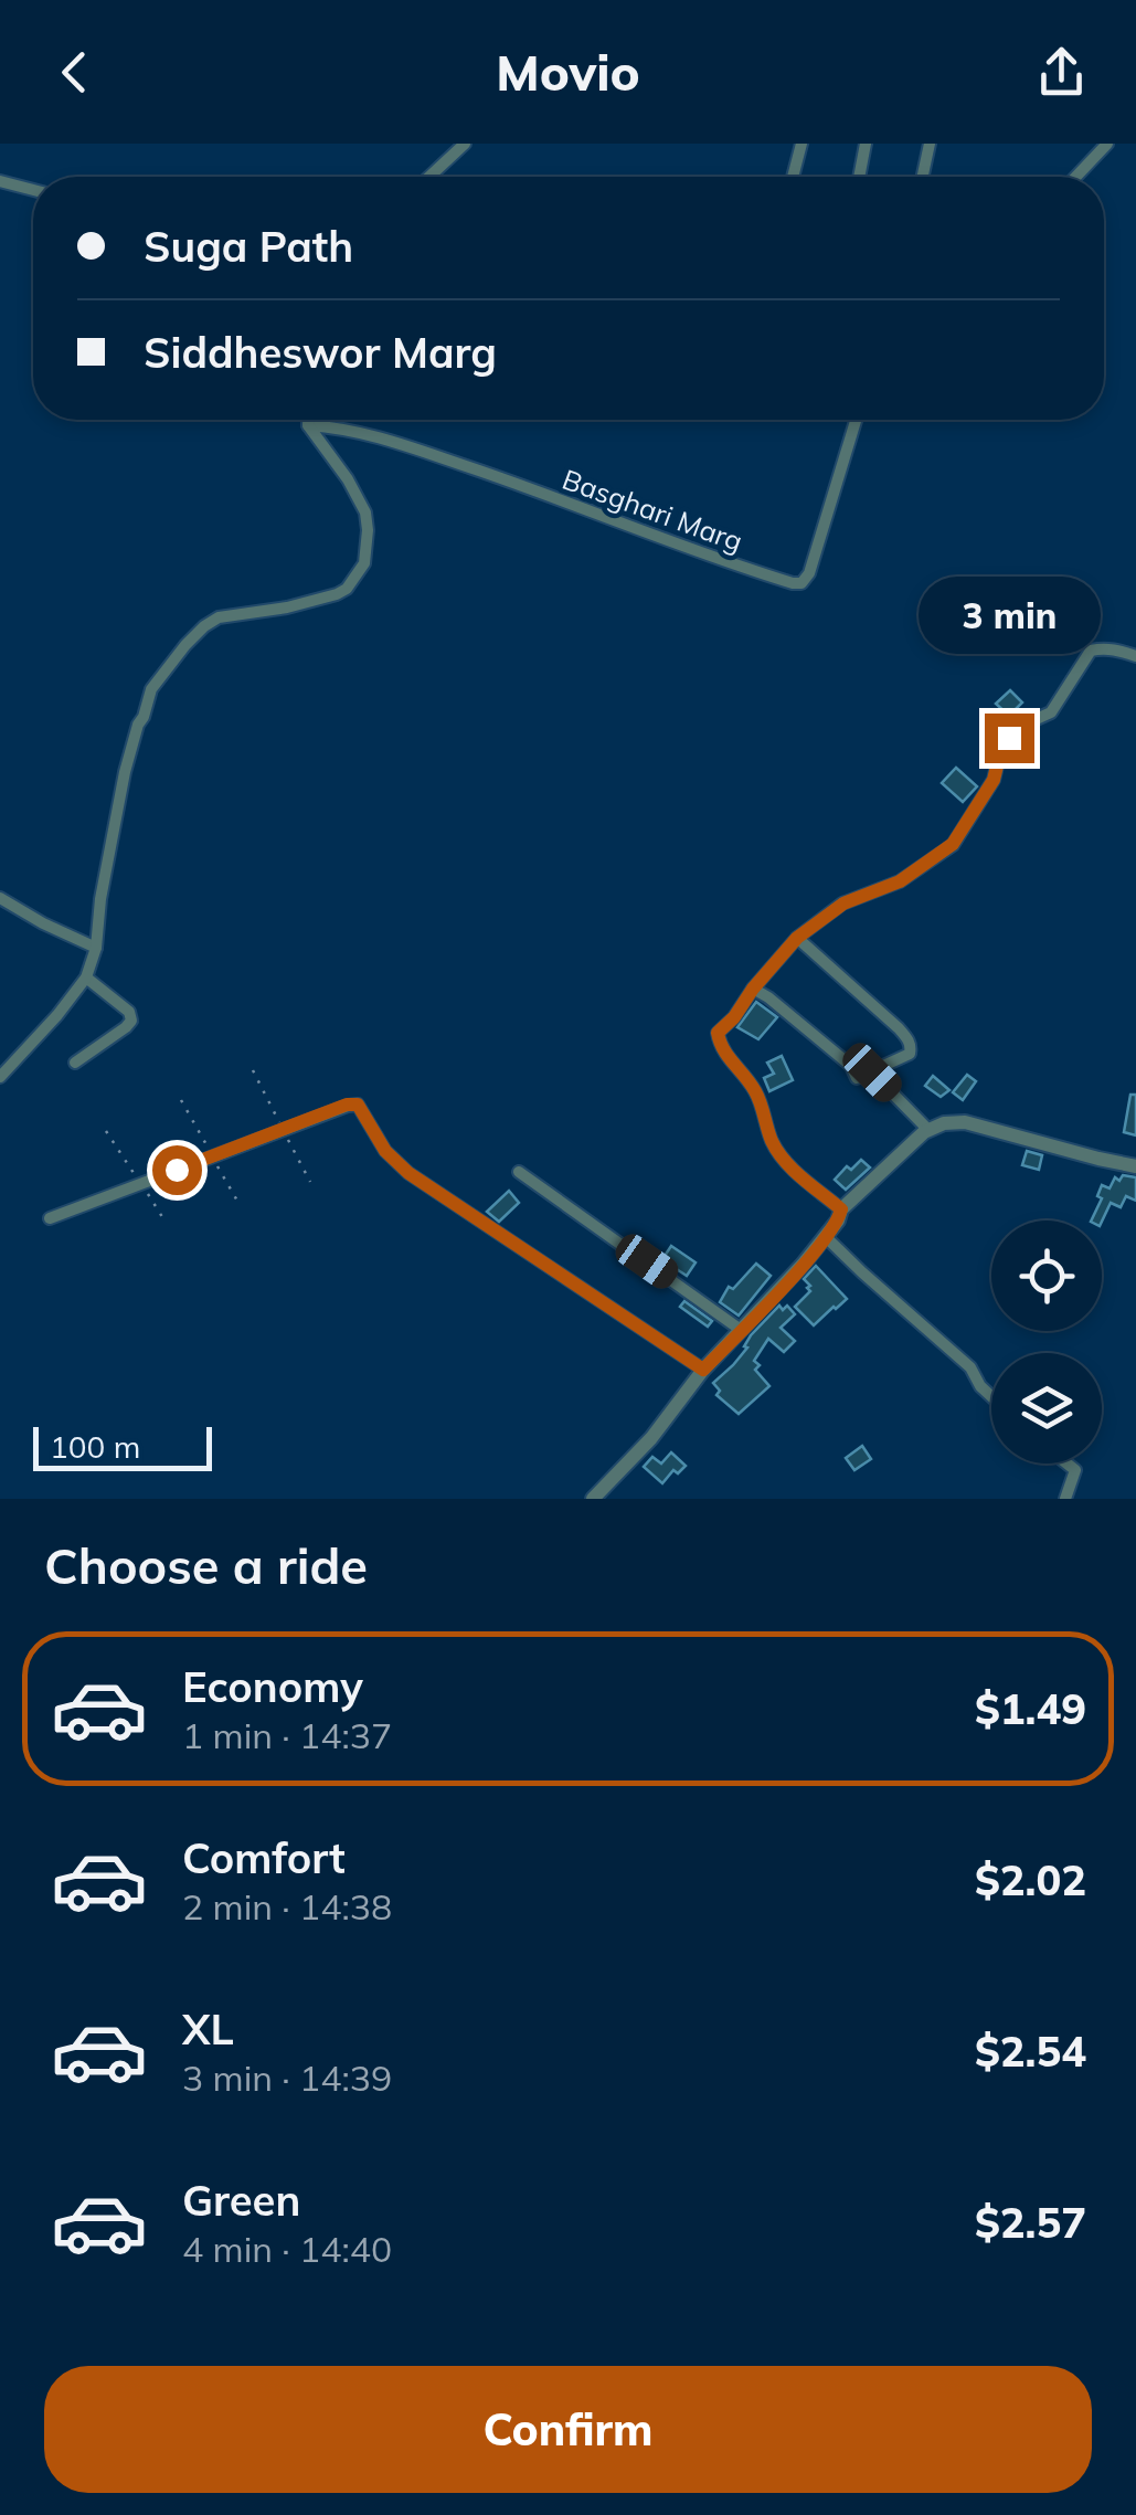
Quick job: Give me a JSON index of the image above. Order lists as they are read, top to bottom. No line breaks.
{"streets":{"street":["Basghari Marg"]},"scale_bar":"100 m","page":{"header":"Movio","banner":["Suga Path","Siddheswor Marg"],"bubble":"3 min","scale":"100 m","heading":"Choose a ride","list":[{"name":"Economy","note":"1 min · 14:37","value":"$1.49"},{"name":"Comfort","note":"2 min · 14:38","value":"$2.02"},{"name":"XL","note":"3 min · 14:39","value":"$2.54"},{"name":"Green","note":"4 min · 14:40","value":"$2.57"}],"buttons":"Confirm"}}
